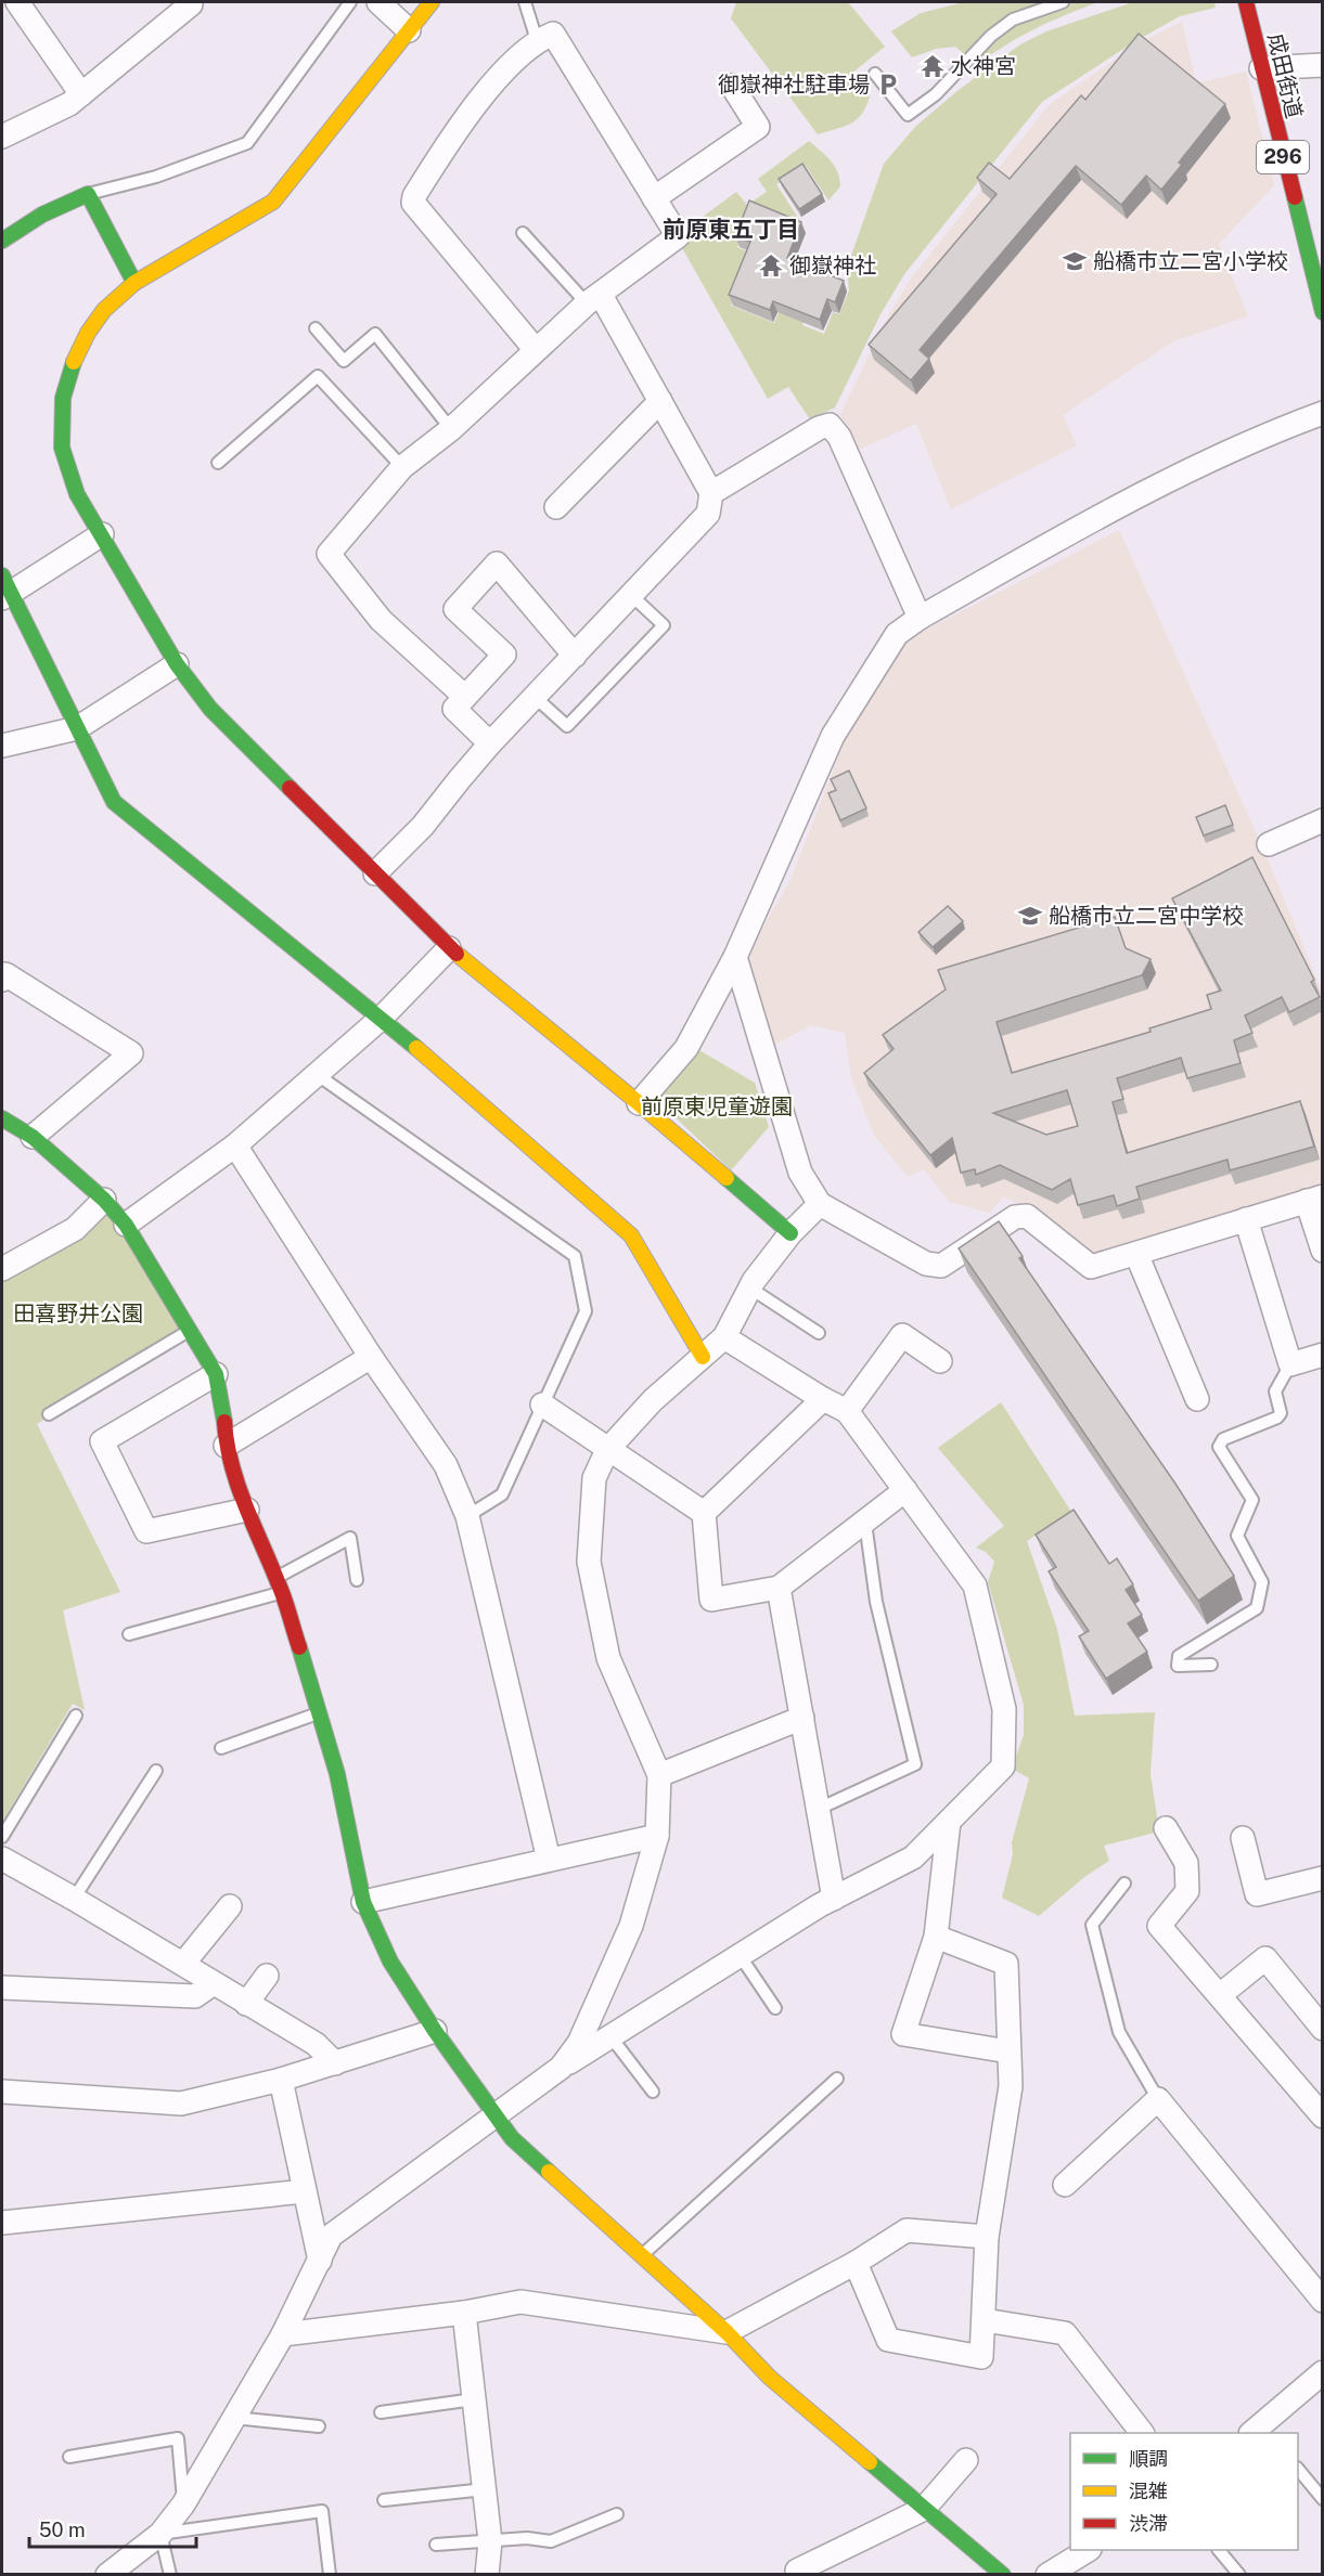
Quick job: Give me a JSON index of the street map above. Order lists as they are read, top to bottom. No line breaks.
{"streets":{"main road":["成田街道","296"]},"districts":["前原東五丁目"],"parks":["前原東児童遊園","田喜野井公園"],"places":{"temple":["水神宮","御嶽神社"],"parking":["御嶽神社駐車場"],"school or university":["船橋市立二宮小学校","船橋市立二宮中学校"]},"legend":["順調","混雑","渋滞"],"scale_bar":"50 m"}
